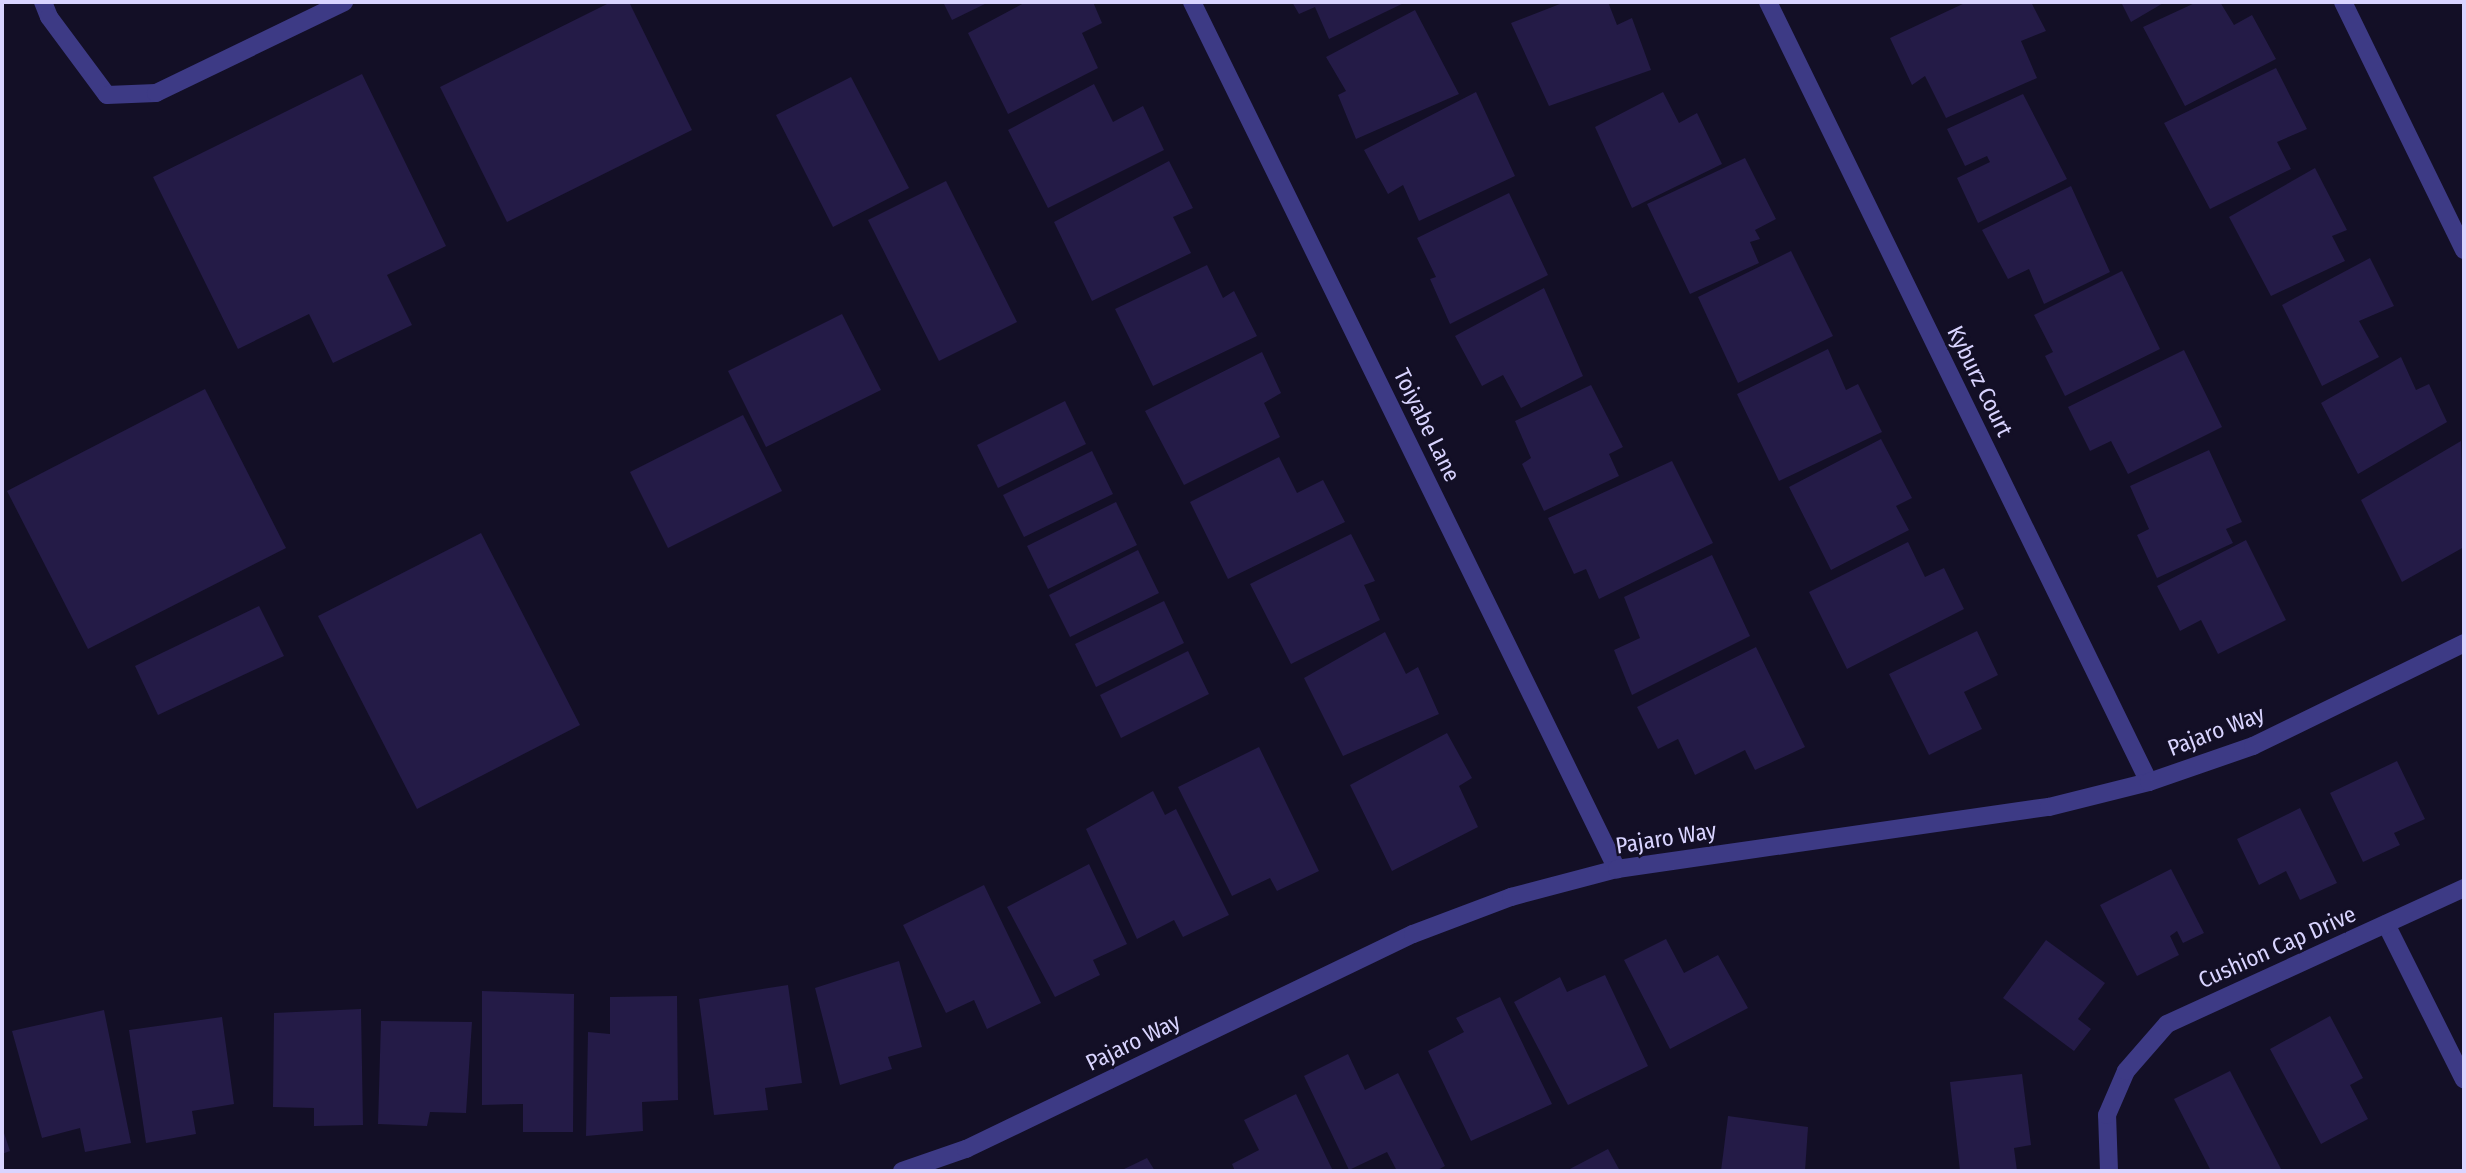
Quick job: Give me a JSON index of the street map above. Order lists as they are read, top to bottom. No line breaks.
{"streets":{"street":["Kyburz Court","Toiyabe Lane","Pajaro Way","Cushion Cap Drive"]},"crossings":[["Kyburz Court","Pajaro Way"],["Toiyabe Lane","Pajaro Way"]]}
